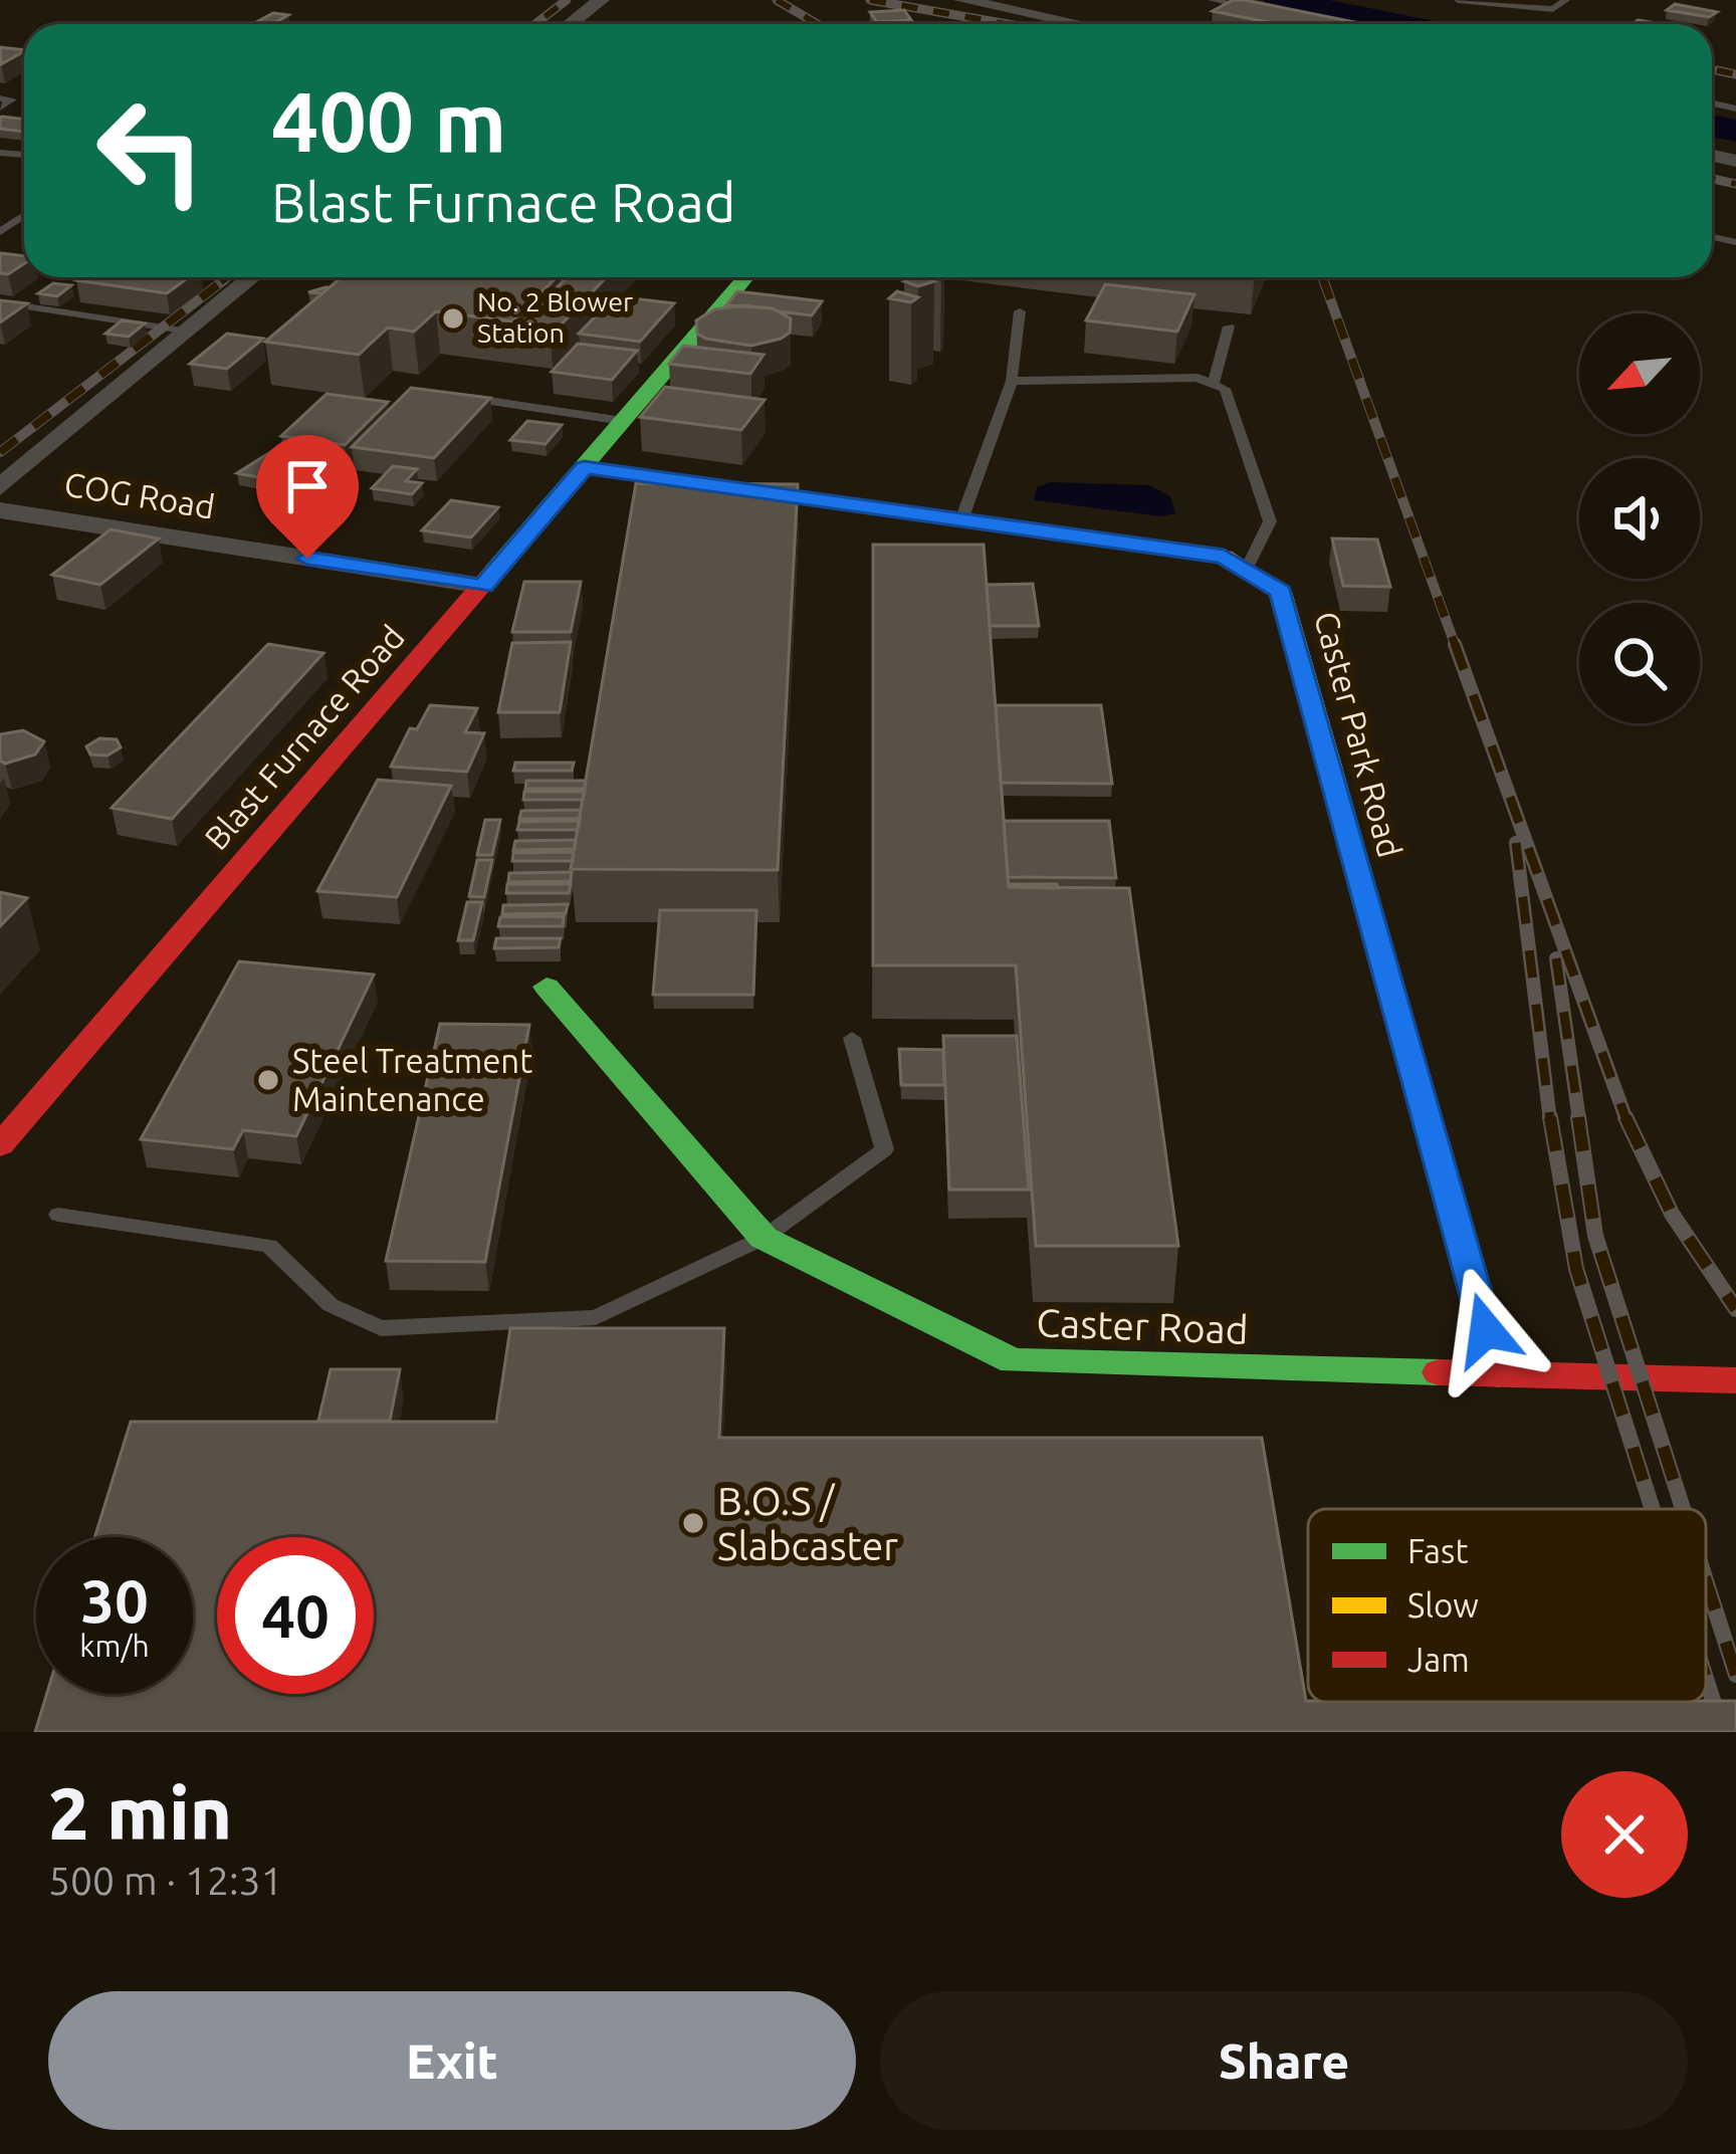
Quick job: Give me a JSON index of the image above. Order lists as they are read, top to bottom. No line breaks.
{"streets":{"street":["COG Road","Caster Park Road","Blast Furnace Road","Caster Road"]},"crossings":[["COG Road","Blast Furnace Road"],["Caster Park Road","Blast Furnace Road"],["Caster Park Road","Caster Road"]],"places":["No. 2 Blower Station","Steel Treatment Maintenance","B.O.S / Slabcaster"],"legend":["Fast","Slow","Jam"],"north":"bottom left","page":{"turn":["400 m","Blast Furnace Road"],"speed":"30 km/h","limit":"40","heading":["2 min","500 m · 12:31"],"buttons":["Exit","Share"]}}
